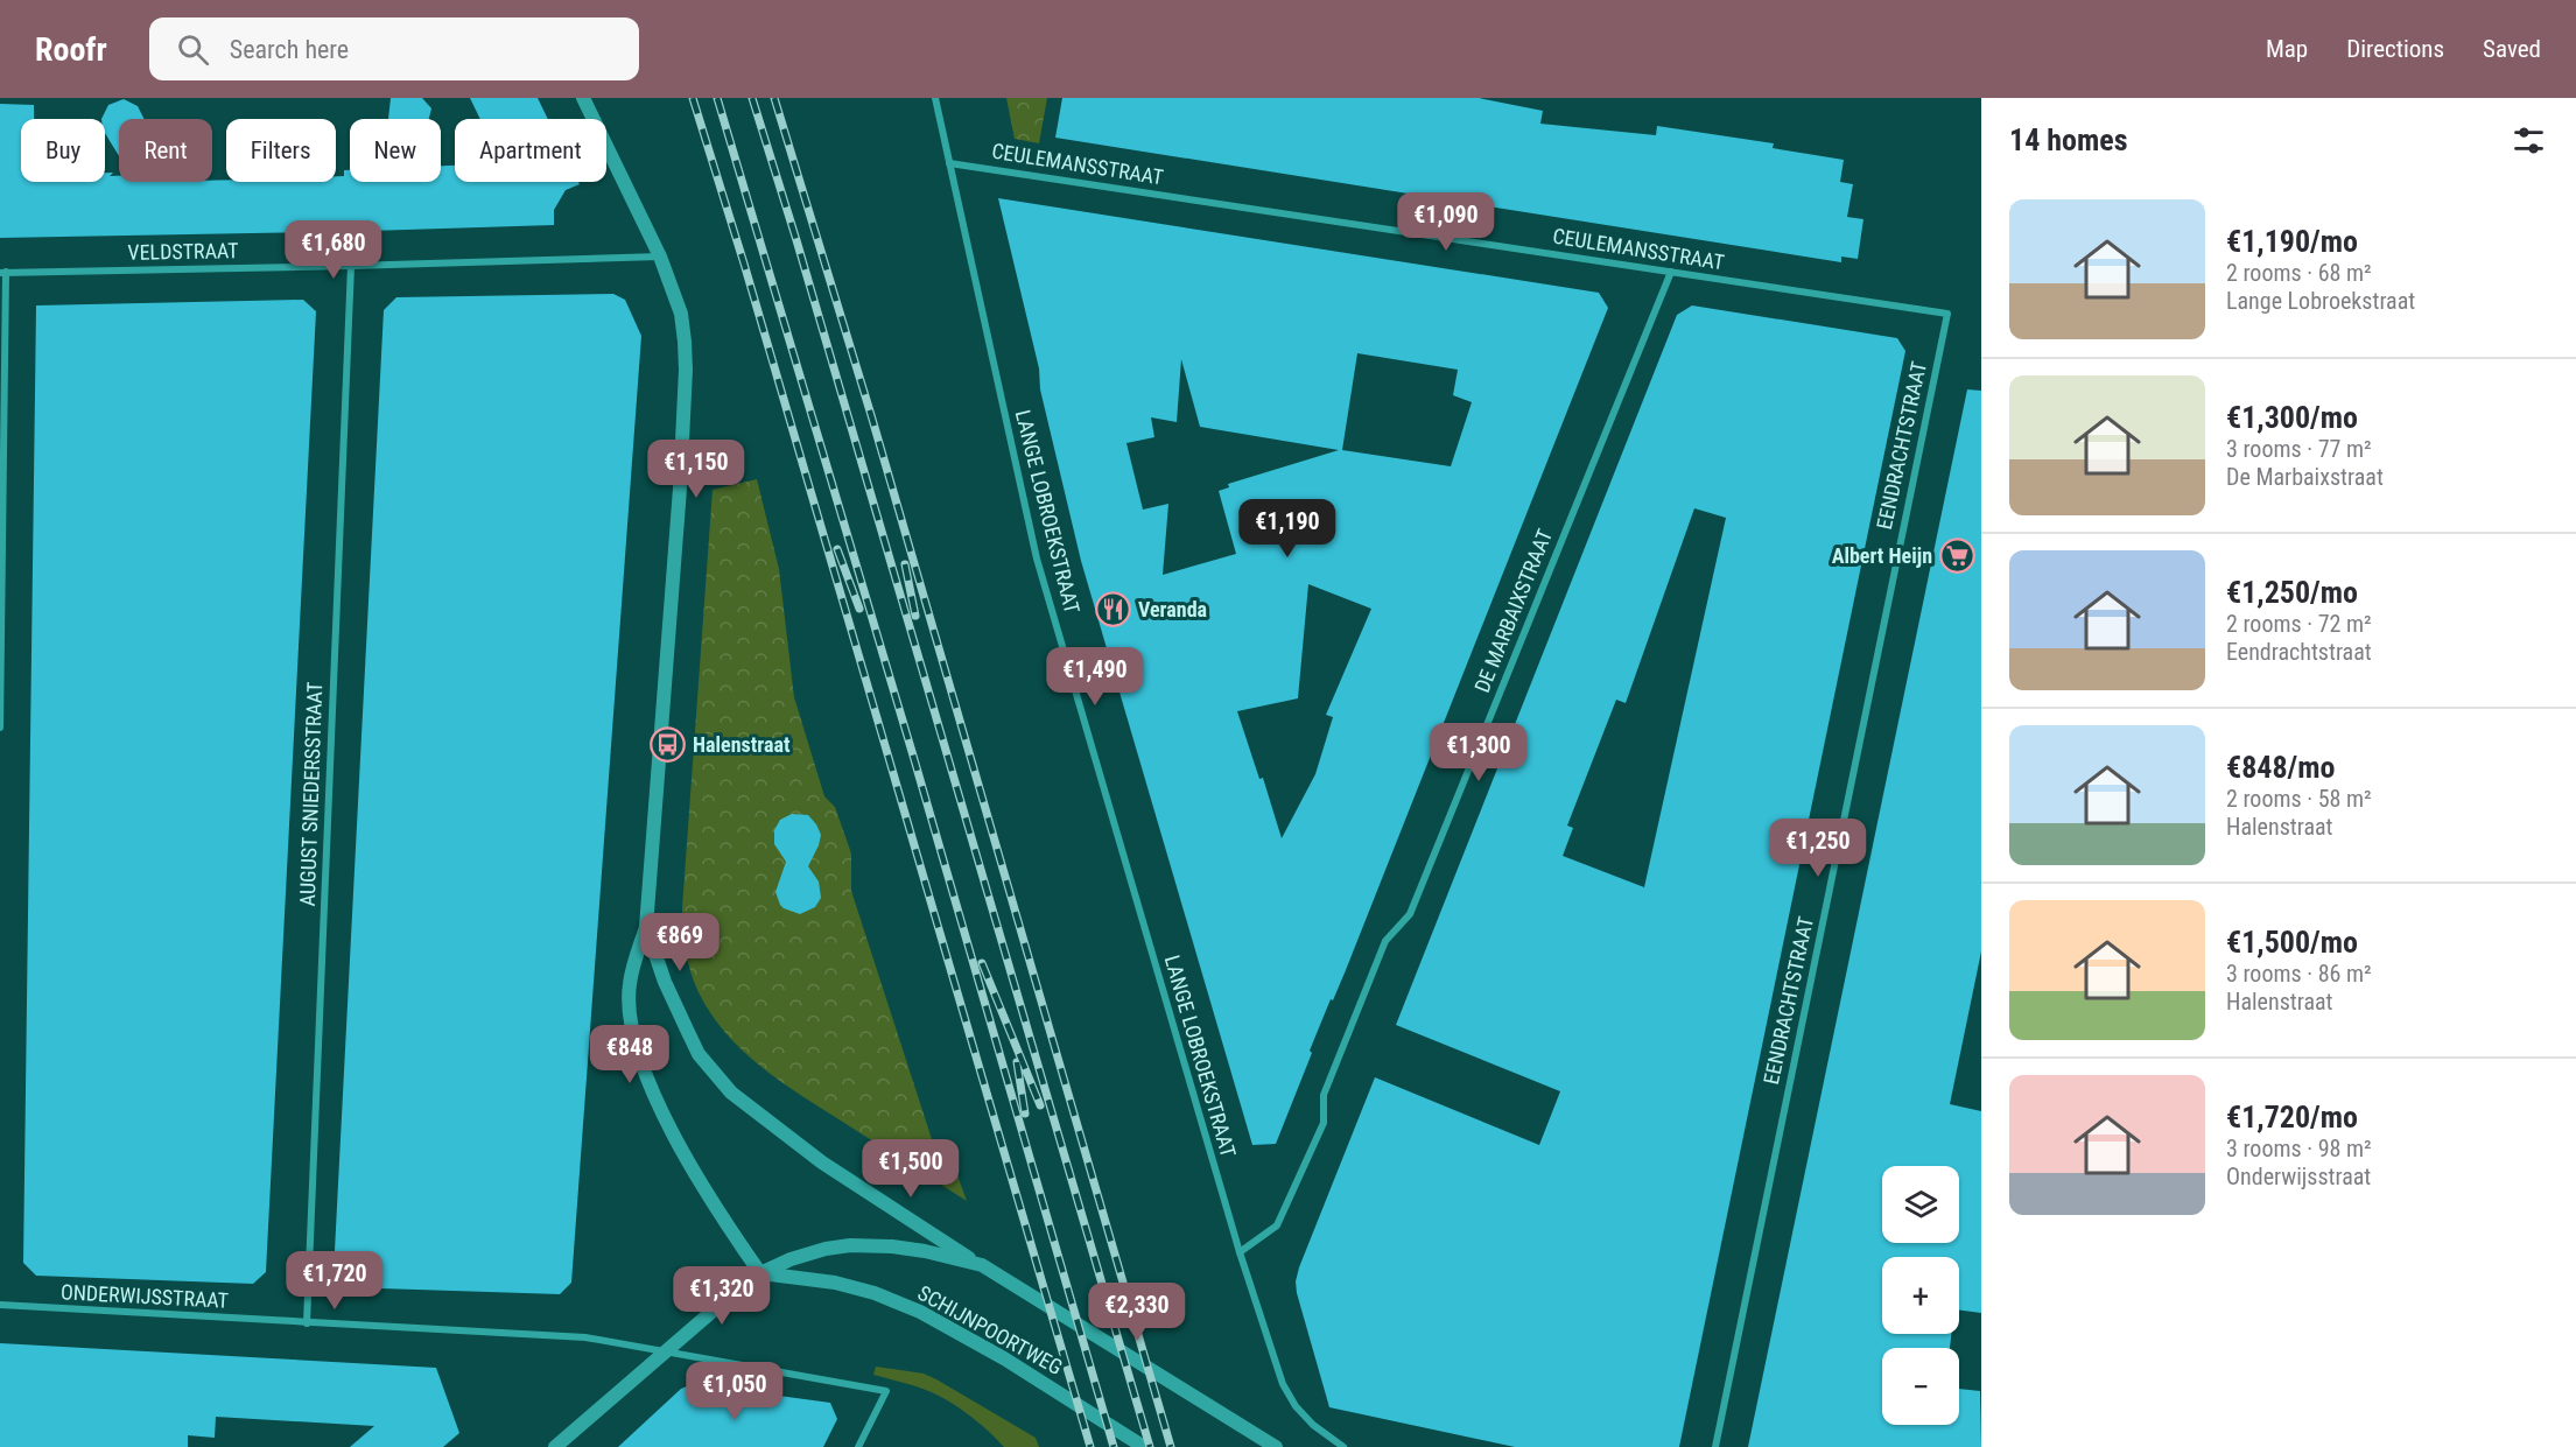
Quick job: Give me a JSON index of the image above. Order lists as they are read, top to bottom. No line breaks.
{"streets":{"street":["CEULEMANSSTRAAT","VELDSTRAAT","EENDRACHTSTRAAT","LANGE LOBROEKSTRAAT","DE MARBAIXSTRAAT","AUGUST SNIEDERSSTRAAT","ONDERWIJSSTRAAT","SCHIJNPOORTWEG"]},"crossings":[["CEULEMANSSTRAAT","EENDRACHTSTRAAT"],["CEULEMANSSTRAAT","LANGE LOBROEKSTRAAT"],["CEULEMANSSTRAAT","DE MARBAIXSTRAAT"],["VELDSTRAAT","AUGUST SNIEDERSSTRAAT"],["LANGE LOBROEKSTRAAT","DE MARBAIXSTRAAT"],["AUGUST SNIEDERSSTRAAT","ONDERWIJSSTRAAT"],["ONDERWIJSSTRAAT","SCHIJNPOORTWEG"]],"places":{"supermarket":["Albert Heijn"],"restaurant":["Veranda"],"bus stop":["Halenstraat"]},"page":{"header":"Roofr","search":"Search here","nav":["Map","Directions","Saved"],"heading":"14 homes","chip":["Buy","Rent","Filters","New","Apartment"],"list":[{"name":"€1,190/mo","note":"2 rooms · 68 m² · Lange Lobroekstraat"},{"name":"€1,300/mo","note":"3 rooms · 77 m² · De Marbaixstraat"},{"name":"€1,250/mo","note":"2 rooms · 72 m² · Eendrachtstraat"},{"name":"€848/mo","note":"2 rooms · 58 m² · Halenstraat"},{"name":"€1,500/mo","note":"3 rooms · 86 m² · Halenstraat"},{"name":"€1,720/mo","note":"3 rooms · 98 m² · Onderwijsstraat"}],"price":["€1,090","€1,680","€1,150","€1,190","€1,490","€1,300","€1,250","€869","€848","€1,500","€1,720","€1,320","€2,330","€1,050"],"map_buttons":["+","−"]}}
